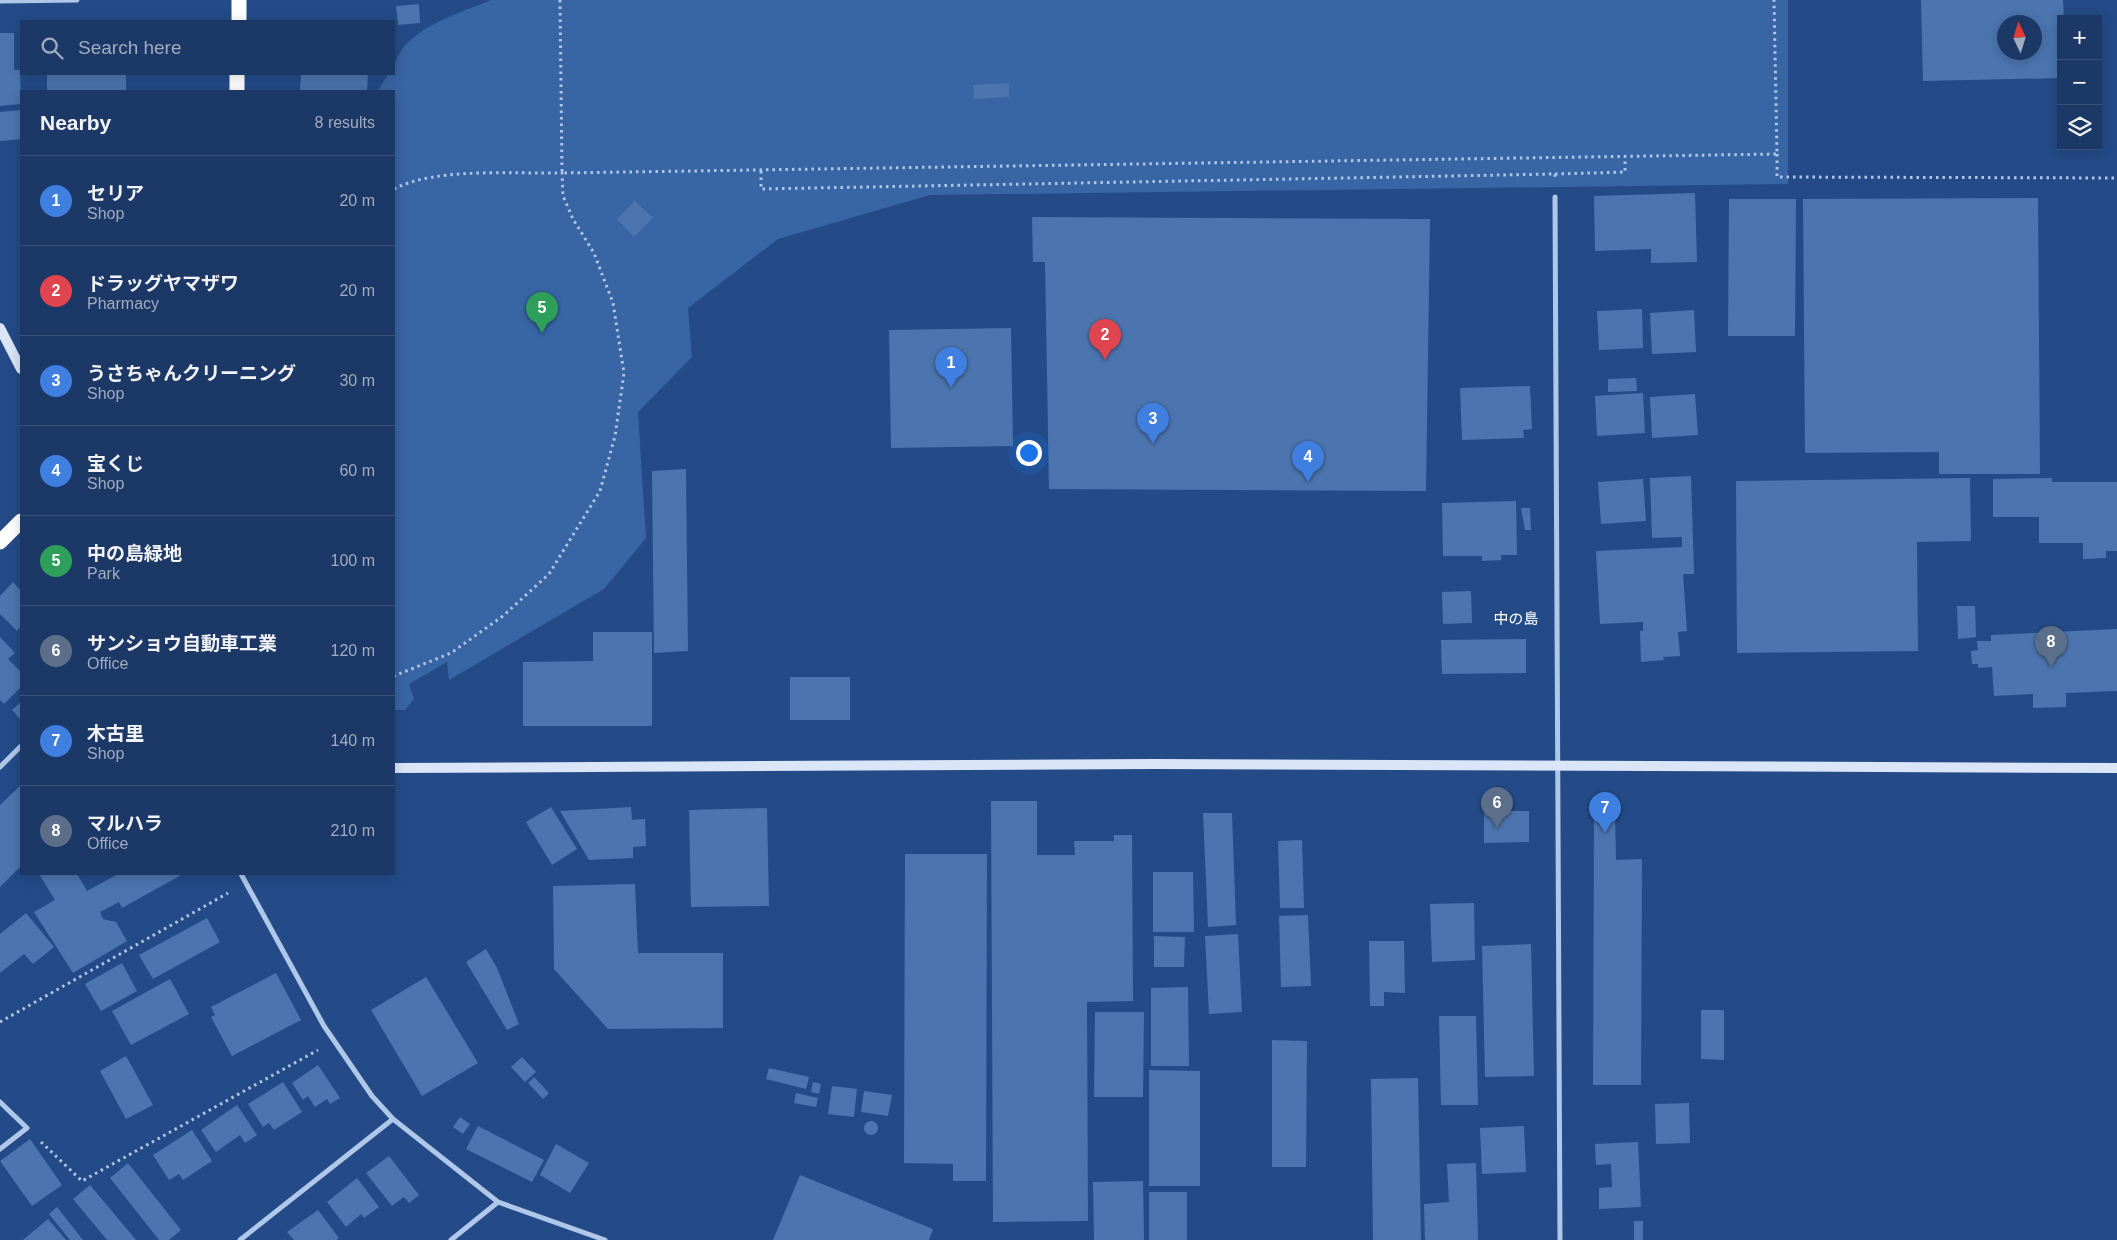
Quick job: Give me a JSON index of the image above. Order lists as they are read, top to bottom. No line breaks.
{"districts":["中の島"],"north":"top","page":{"map_buttons":["+","−"],"search":"Search here","heading":["Nearby","8 results"],"list":[{"mark":"1","name":"セリア","note":"Shop","value":"20 m"},{"mark":"2","name":"ドラッグヤマザワ","note":"Pharmacy","value":"20 m"},{"mark":"3","name":"うさちゃんクリーニング","note":"Shop","value":"30 m"},{"mark":"4","name":"宝くじ","note":"Shop","value":"60 m"},{"mark":"5","name":"中の島緑地","note":"Park","value":"100 m"},{"mark":"6","name":"サンショウ自動車工業","note":"Office","value":"120 m"},{"mark":"7","name":"木古里","note":"Shop","value":"140 m"},{"mark":"8","name":"マルハラ","note":"Office","value":"210 m"}],"pins":["5","2","1","3","4","8","6","7"]}}
